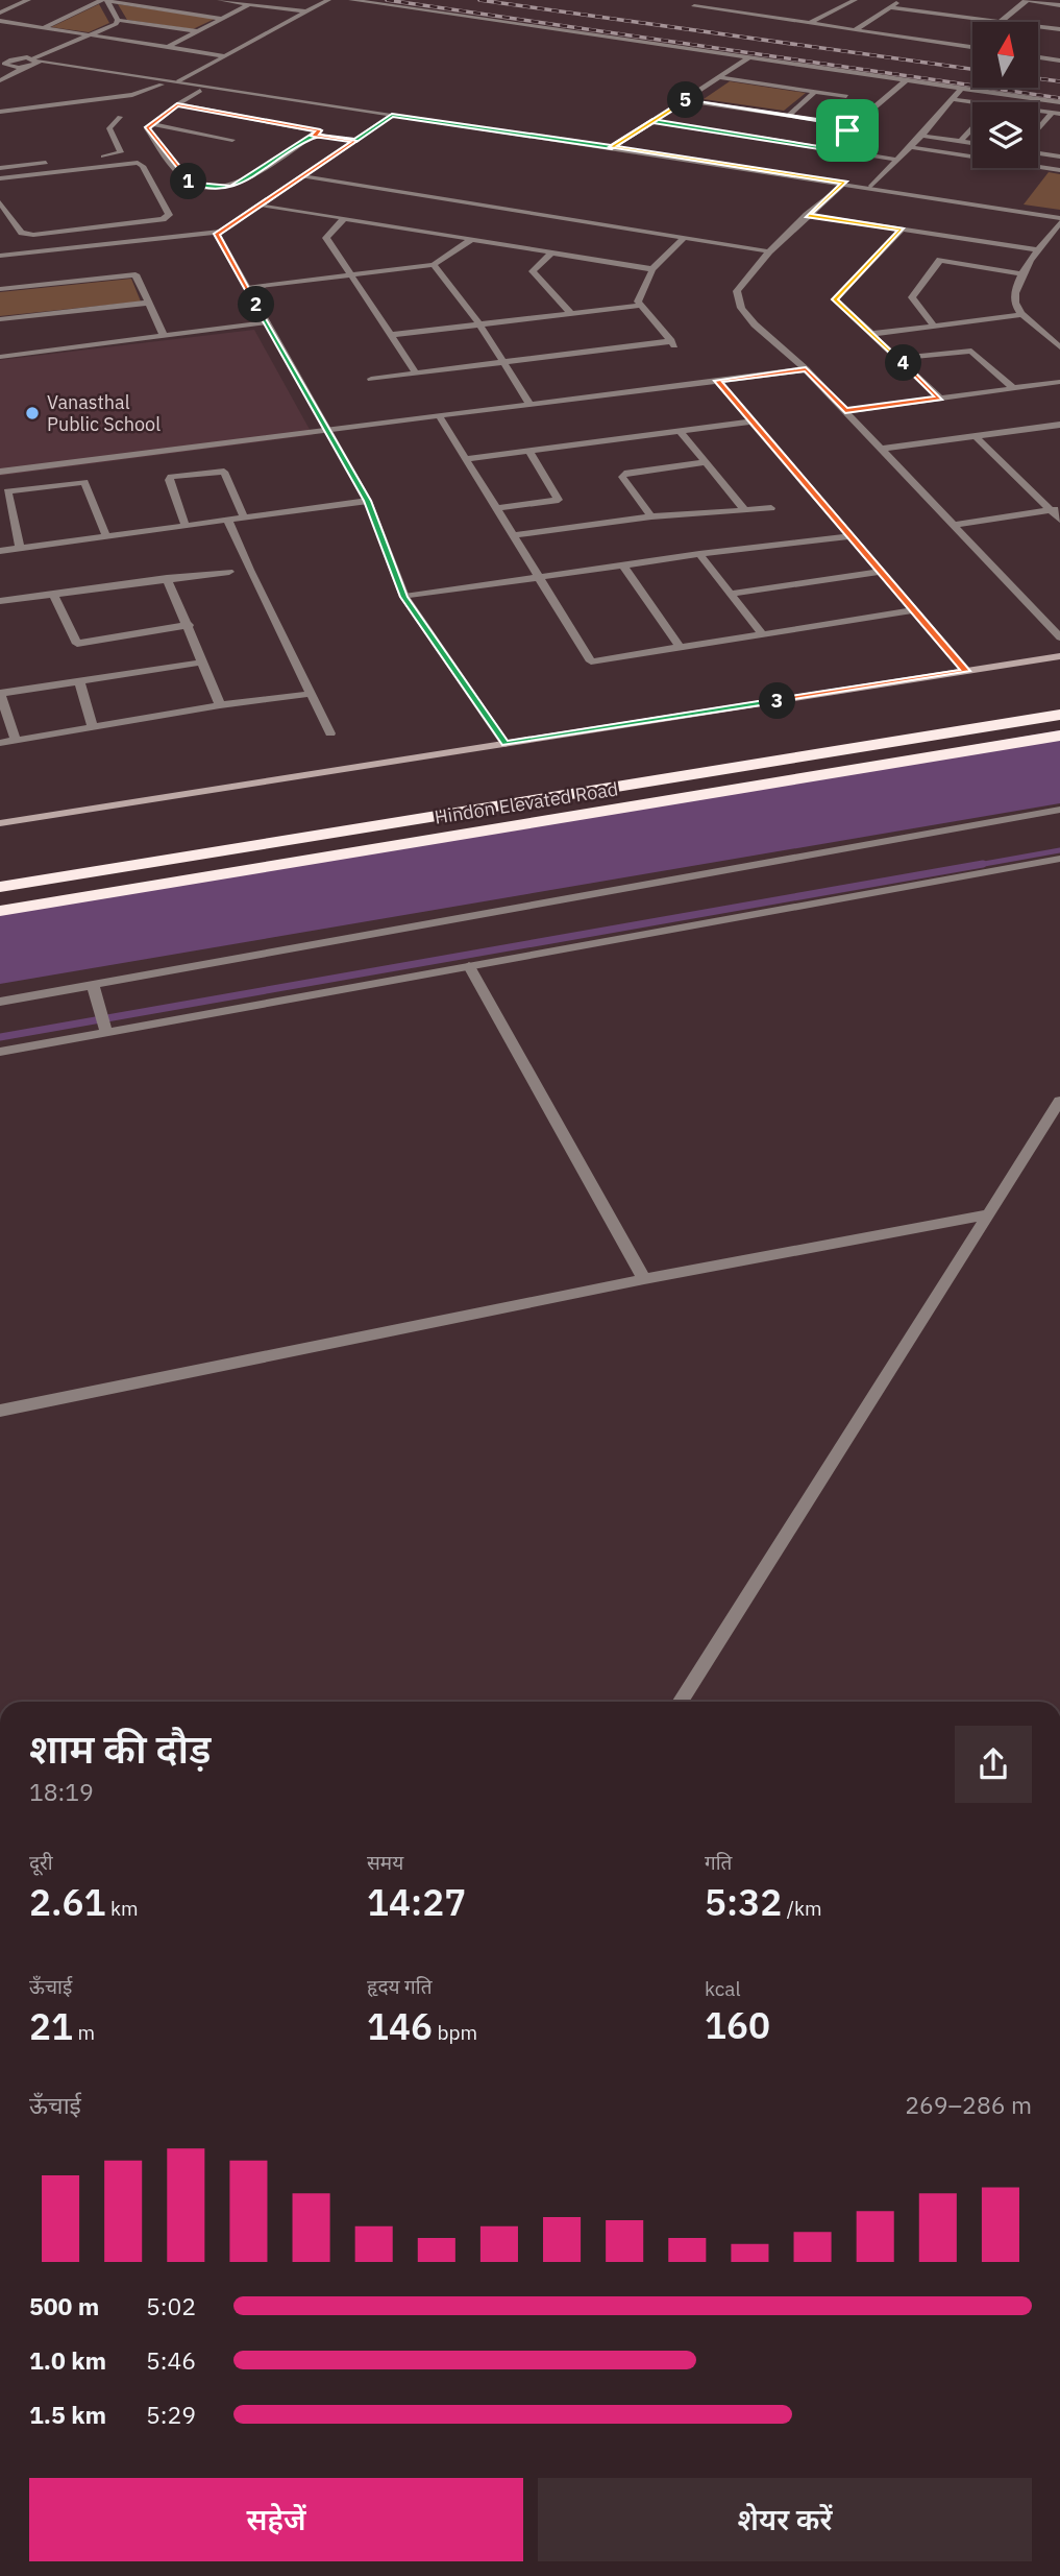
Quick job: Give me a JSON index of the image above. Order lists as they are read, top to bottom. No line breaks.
{"streets":{"highway":["Hindon Elevated Road"]},"places":["Vanasthal Public School"],"north":"top","page":{"pins":["5","1","2","4","3"],"heading":["शाम की दौड़","18:19"],"stats":[["दूरी","2.61 km"],["समय","14:27"],["गति","5:32 /km"],["ऊँचाई","21 m"],["हृदय गति","146 bpm"],["kcal","160"]],"chart":["ऊँचाई","269–286 m"],"list":[{"name":"500 m","note":"5:02"},{"name":"1.0 km","note":"5:46"},{"name":"1.5 km","note":"5:29"}],"buttons":["सहेजें","शेयर करें"]}}
